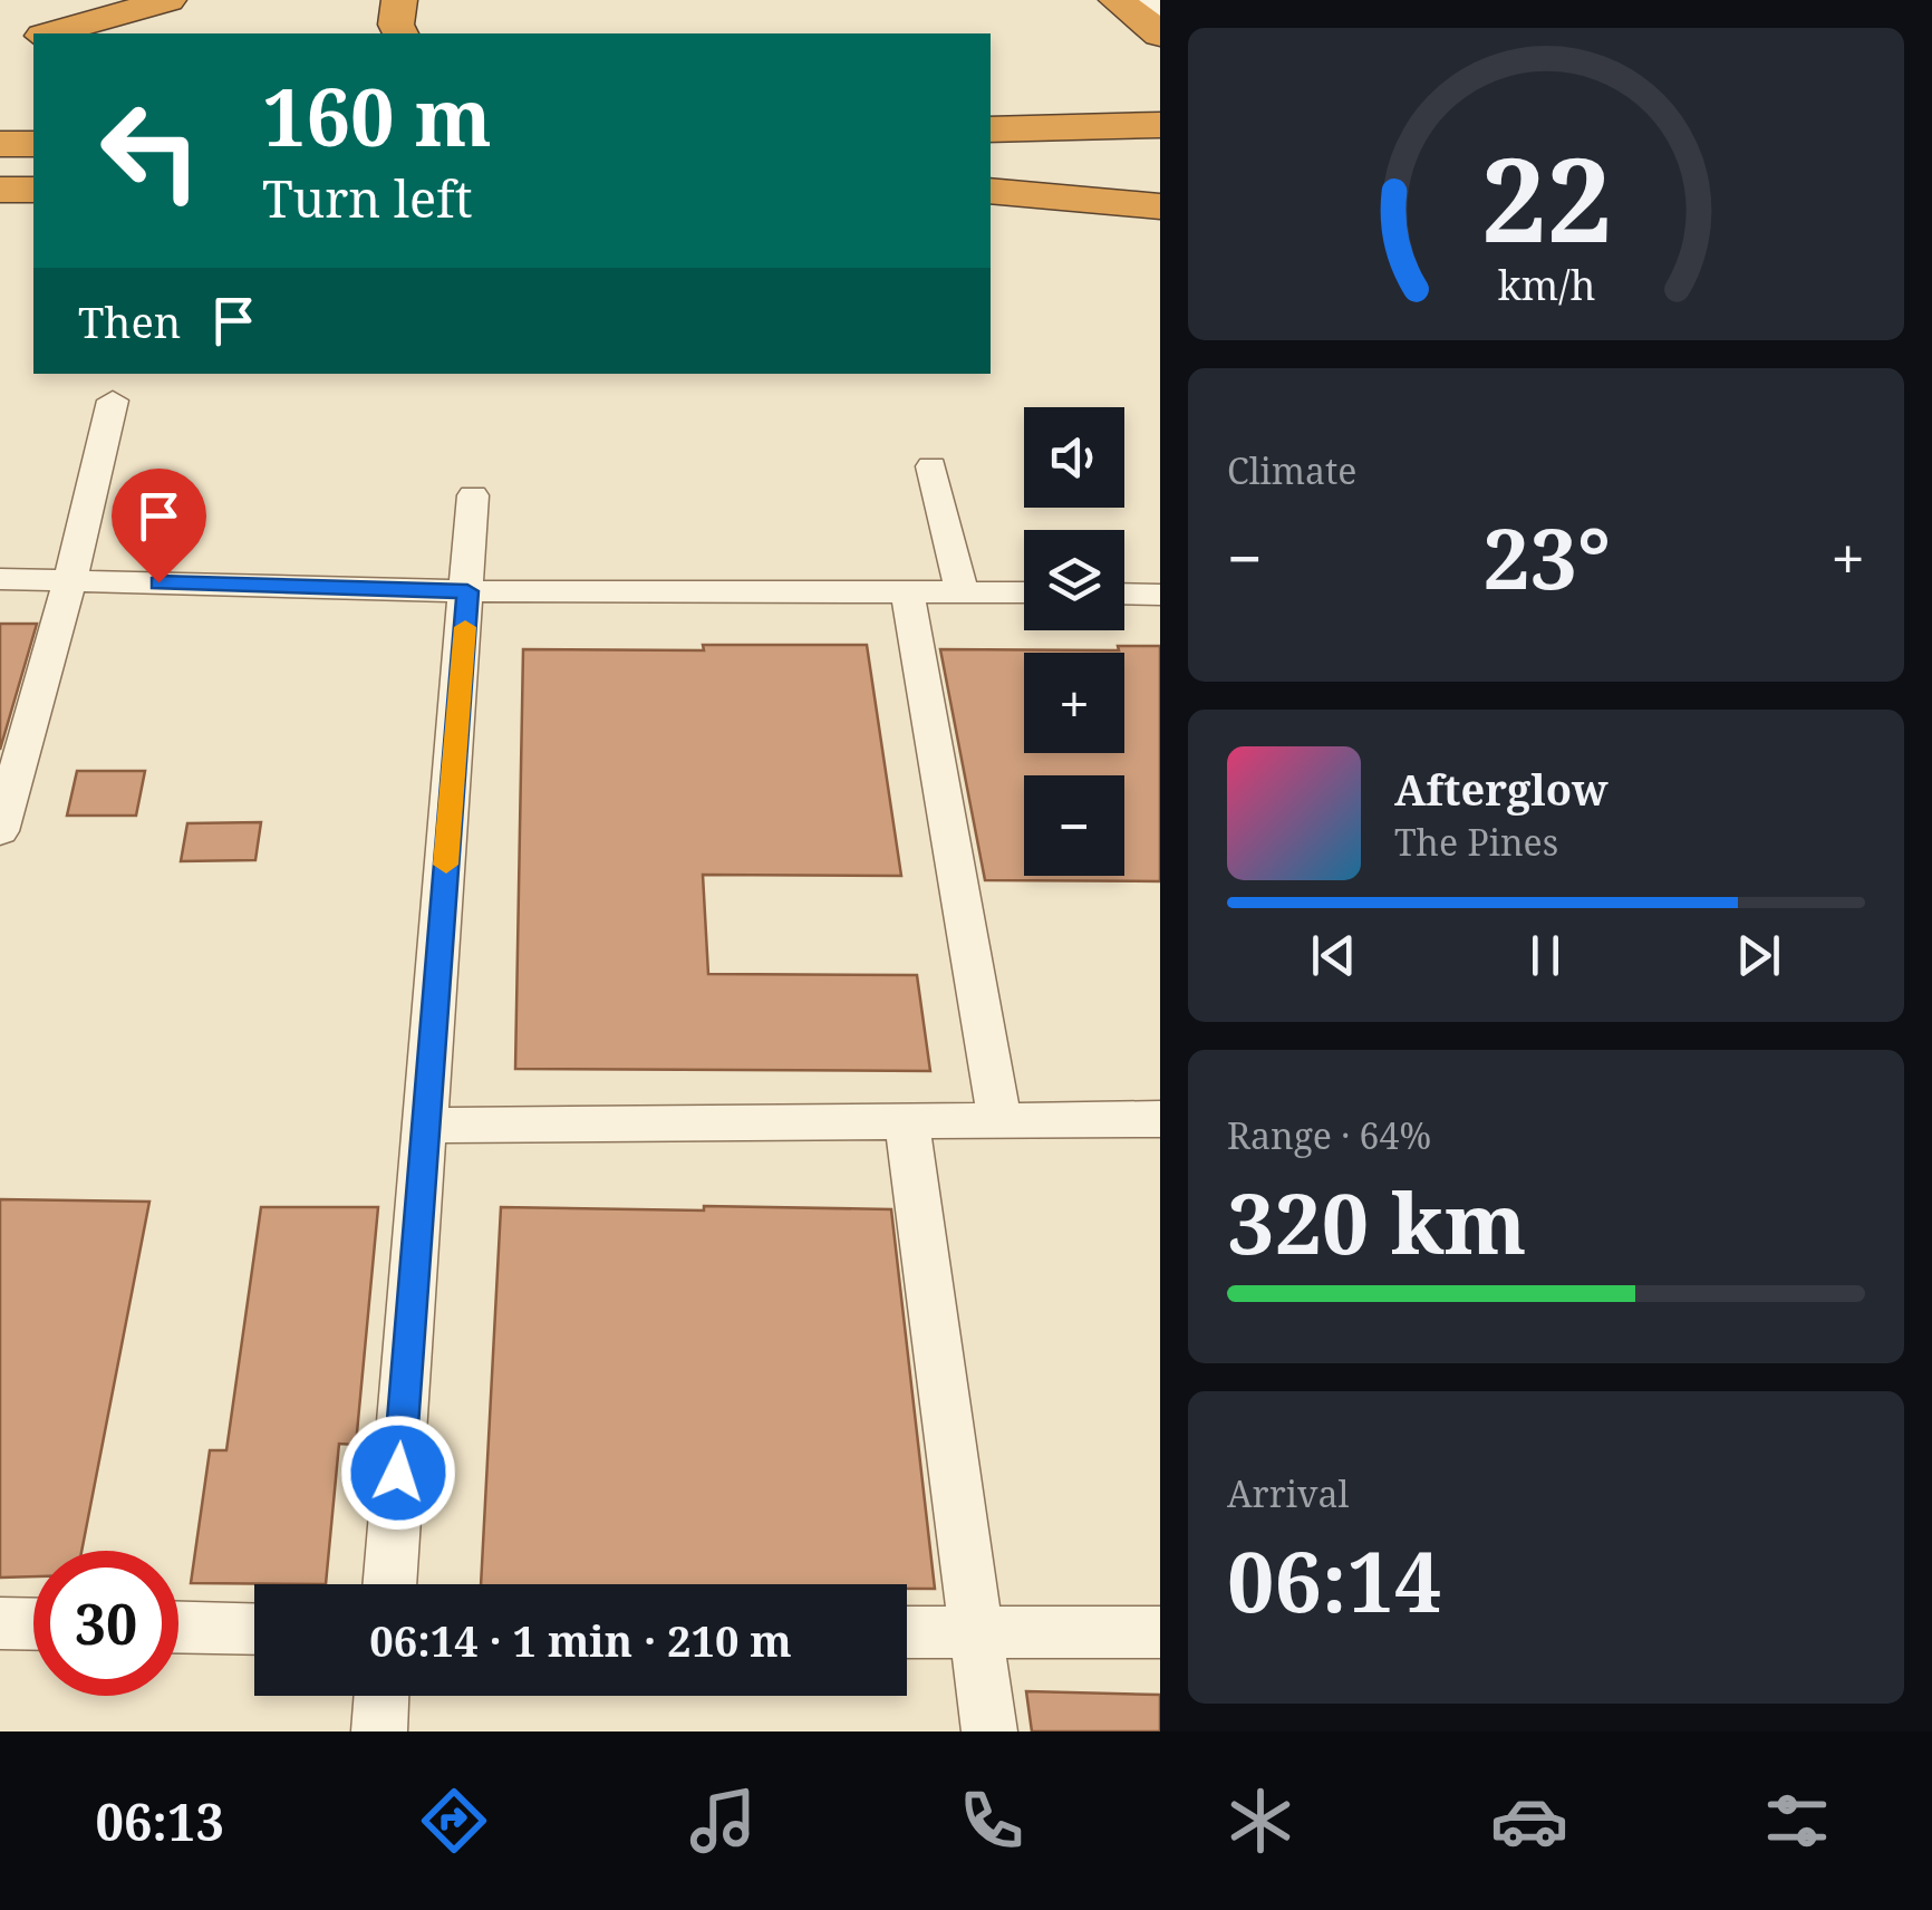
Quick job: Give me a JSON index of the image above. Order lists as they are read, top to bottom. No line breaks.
{"page":{"turn":["160 m","Turn left"],"then":"Then","tile":["Climate",["Range · 64%","320 km"],["Arrival","06:14"]],"map_buttons":["+","−"],"heat":["−","23°","+"],"song":["Afterglow","The Pines"],"limit":"30","trip":"06:14 · 1 min · 210 m","tabs":"06:13","gauge":["22","km/h"]}}
